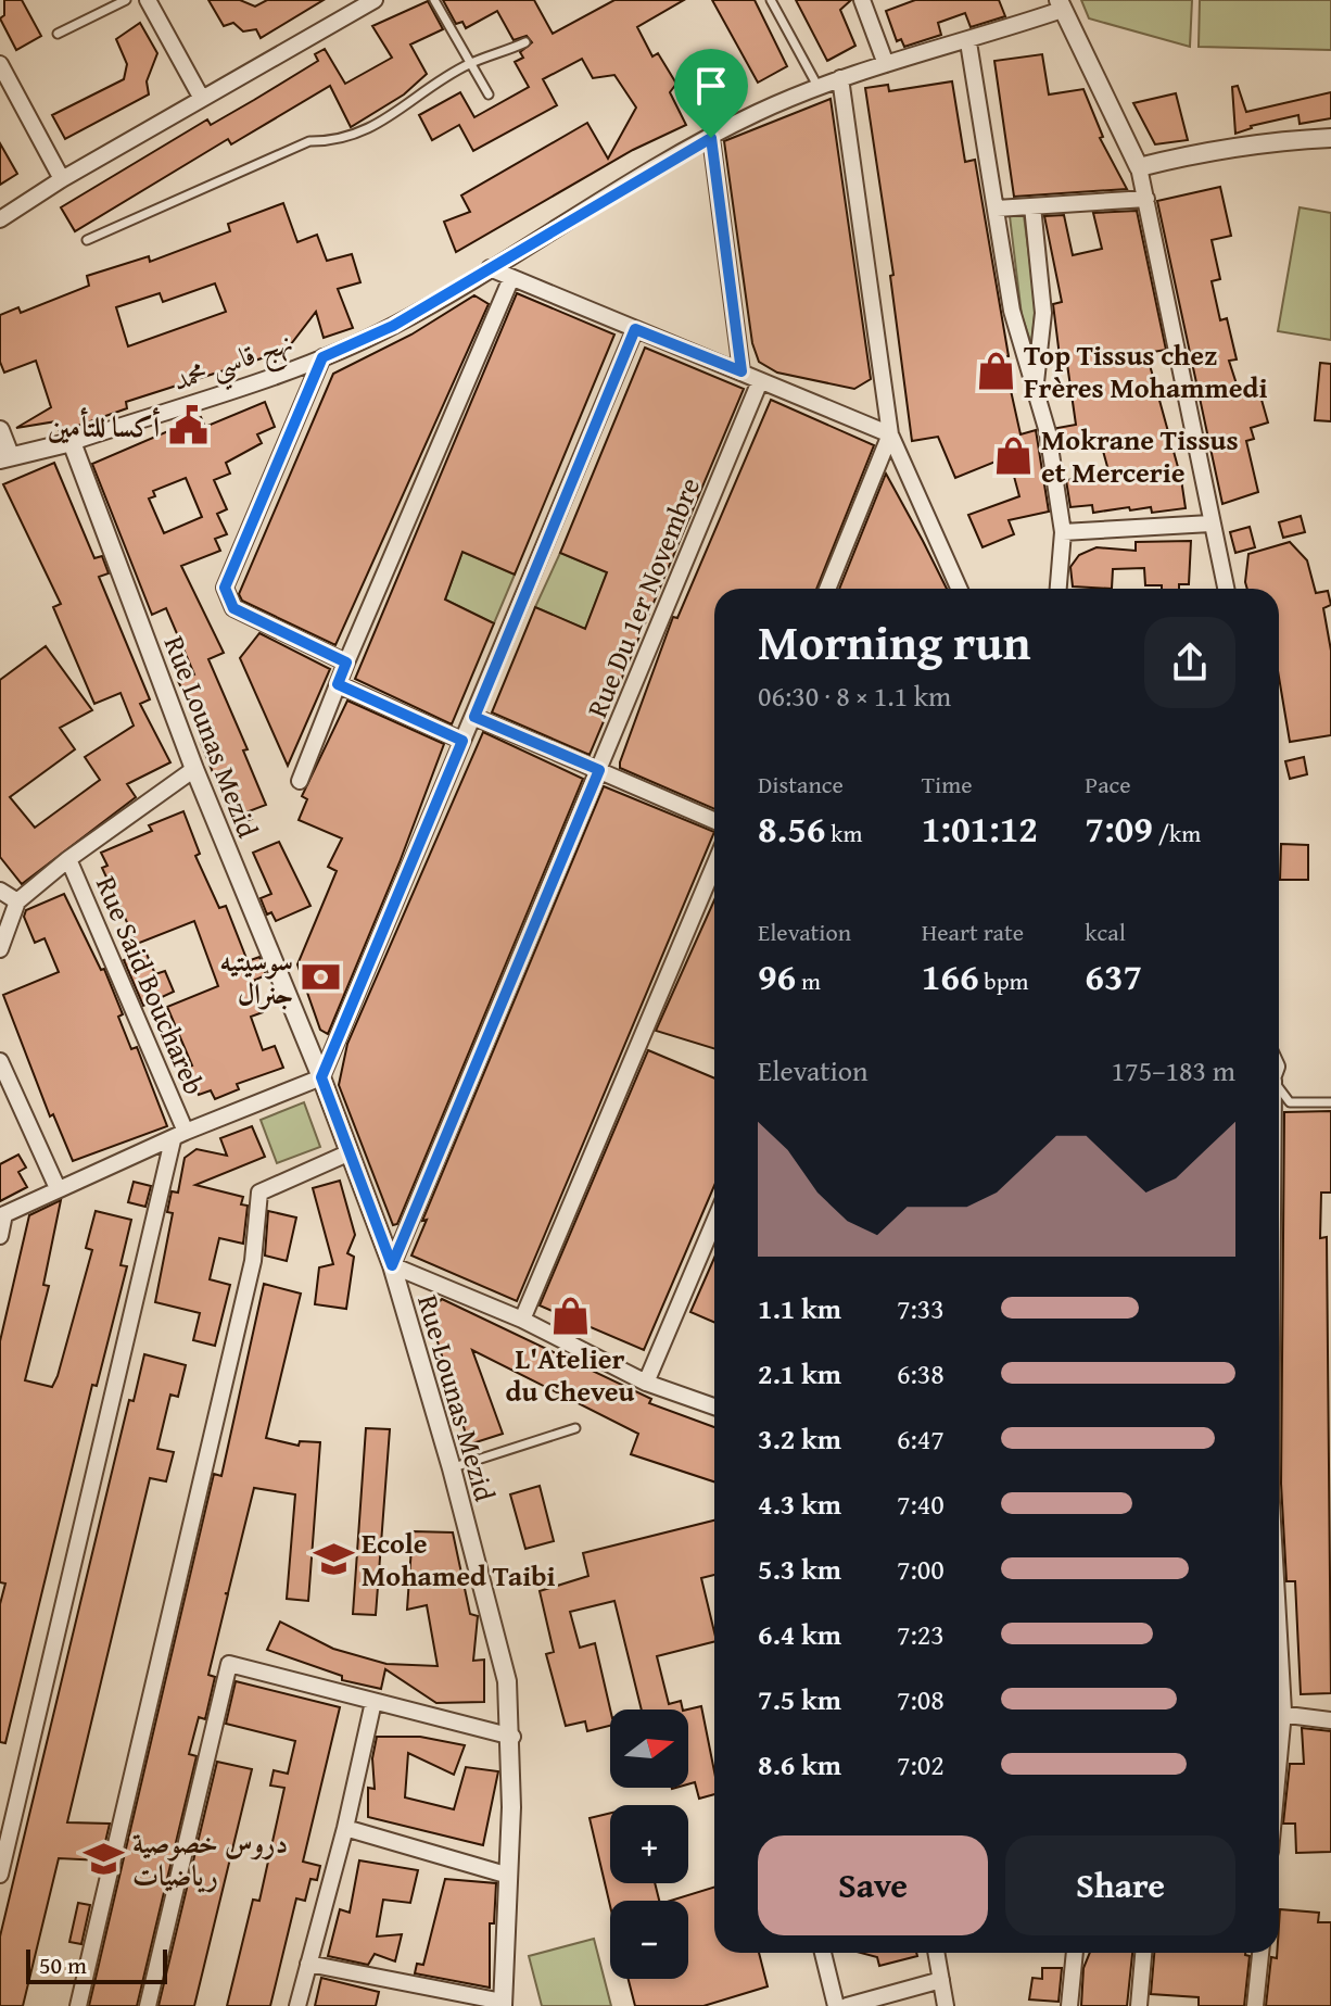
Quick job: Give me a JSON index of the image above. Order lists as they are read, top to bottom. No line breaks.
{"streets":{"street":["نهج قاسي محمد","Rue Du 1er Novembre","Rue Lounas Mezid","Rue Said Bouchareb"]},"crossings":[["نهج قاسي محمد","Rue Lounas Mezid"],["Rue Du 1er Novembre","Rue Lounas Mezid"]],"places":{"shop":["Top Tissus chez Frères Mohammedi","Mokrane Tissus et Mercerie","L'Atelier du Cheveu"],"public building":["أكسا للتأمين"],"bank":["سوسيتيه جنرال"],"school or university":["Ecole Mohamed Taibi","دروس خصوصية رياضيات"]},"scale_bar":"50 m","north":"right","page":{"heading":["Morning run","06:30 · 8 × 1.1 km"],"stats":[["Distance","8.56 km"],["Time","1:01:12"],["Pace","7:09 /km"],["Elevation","96 m"],["Heart rate","166 bpm"],["kcal","637"]],"chart":["Elevation","175–183 m"],"list":[{"name":"1.1 km","note":"7:33"},{"name":"2.1 km","note":"6:38"},{"name":"3.2 km","note":"6:47"},{"name":"4.3 km","note":"7:40"},{"name":"5.3 km","note":"7:00"},{"name":"6.4 km","note":"7:23"},{"name":"7.5 km","note":"7:08"},{"name":"8.6 km","note":"7:02"}],"map_buttons":["+","−"],"buttons":["Save","Share"],"scale":"50 m"}}
